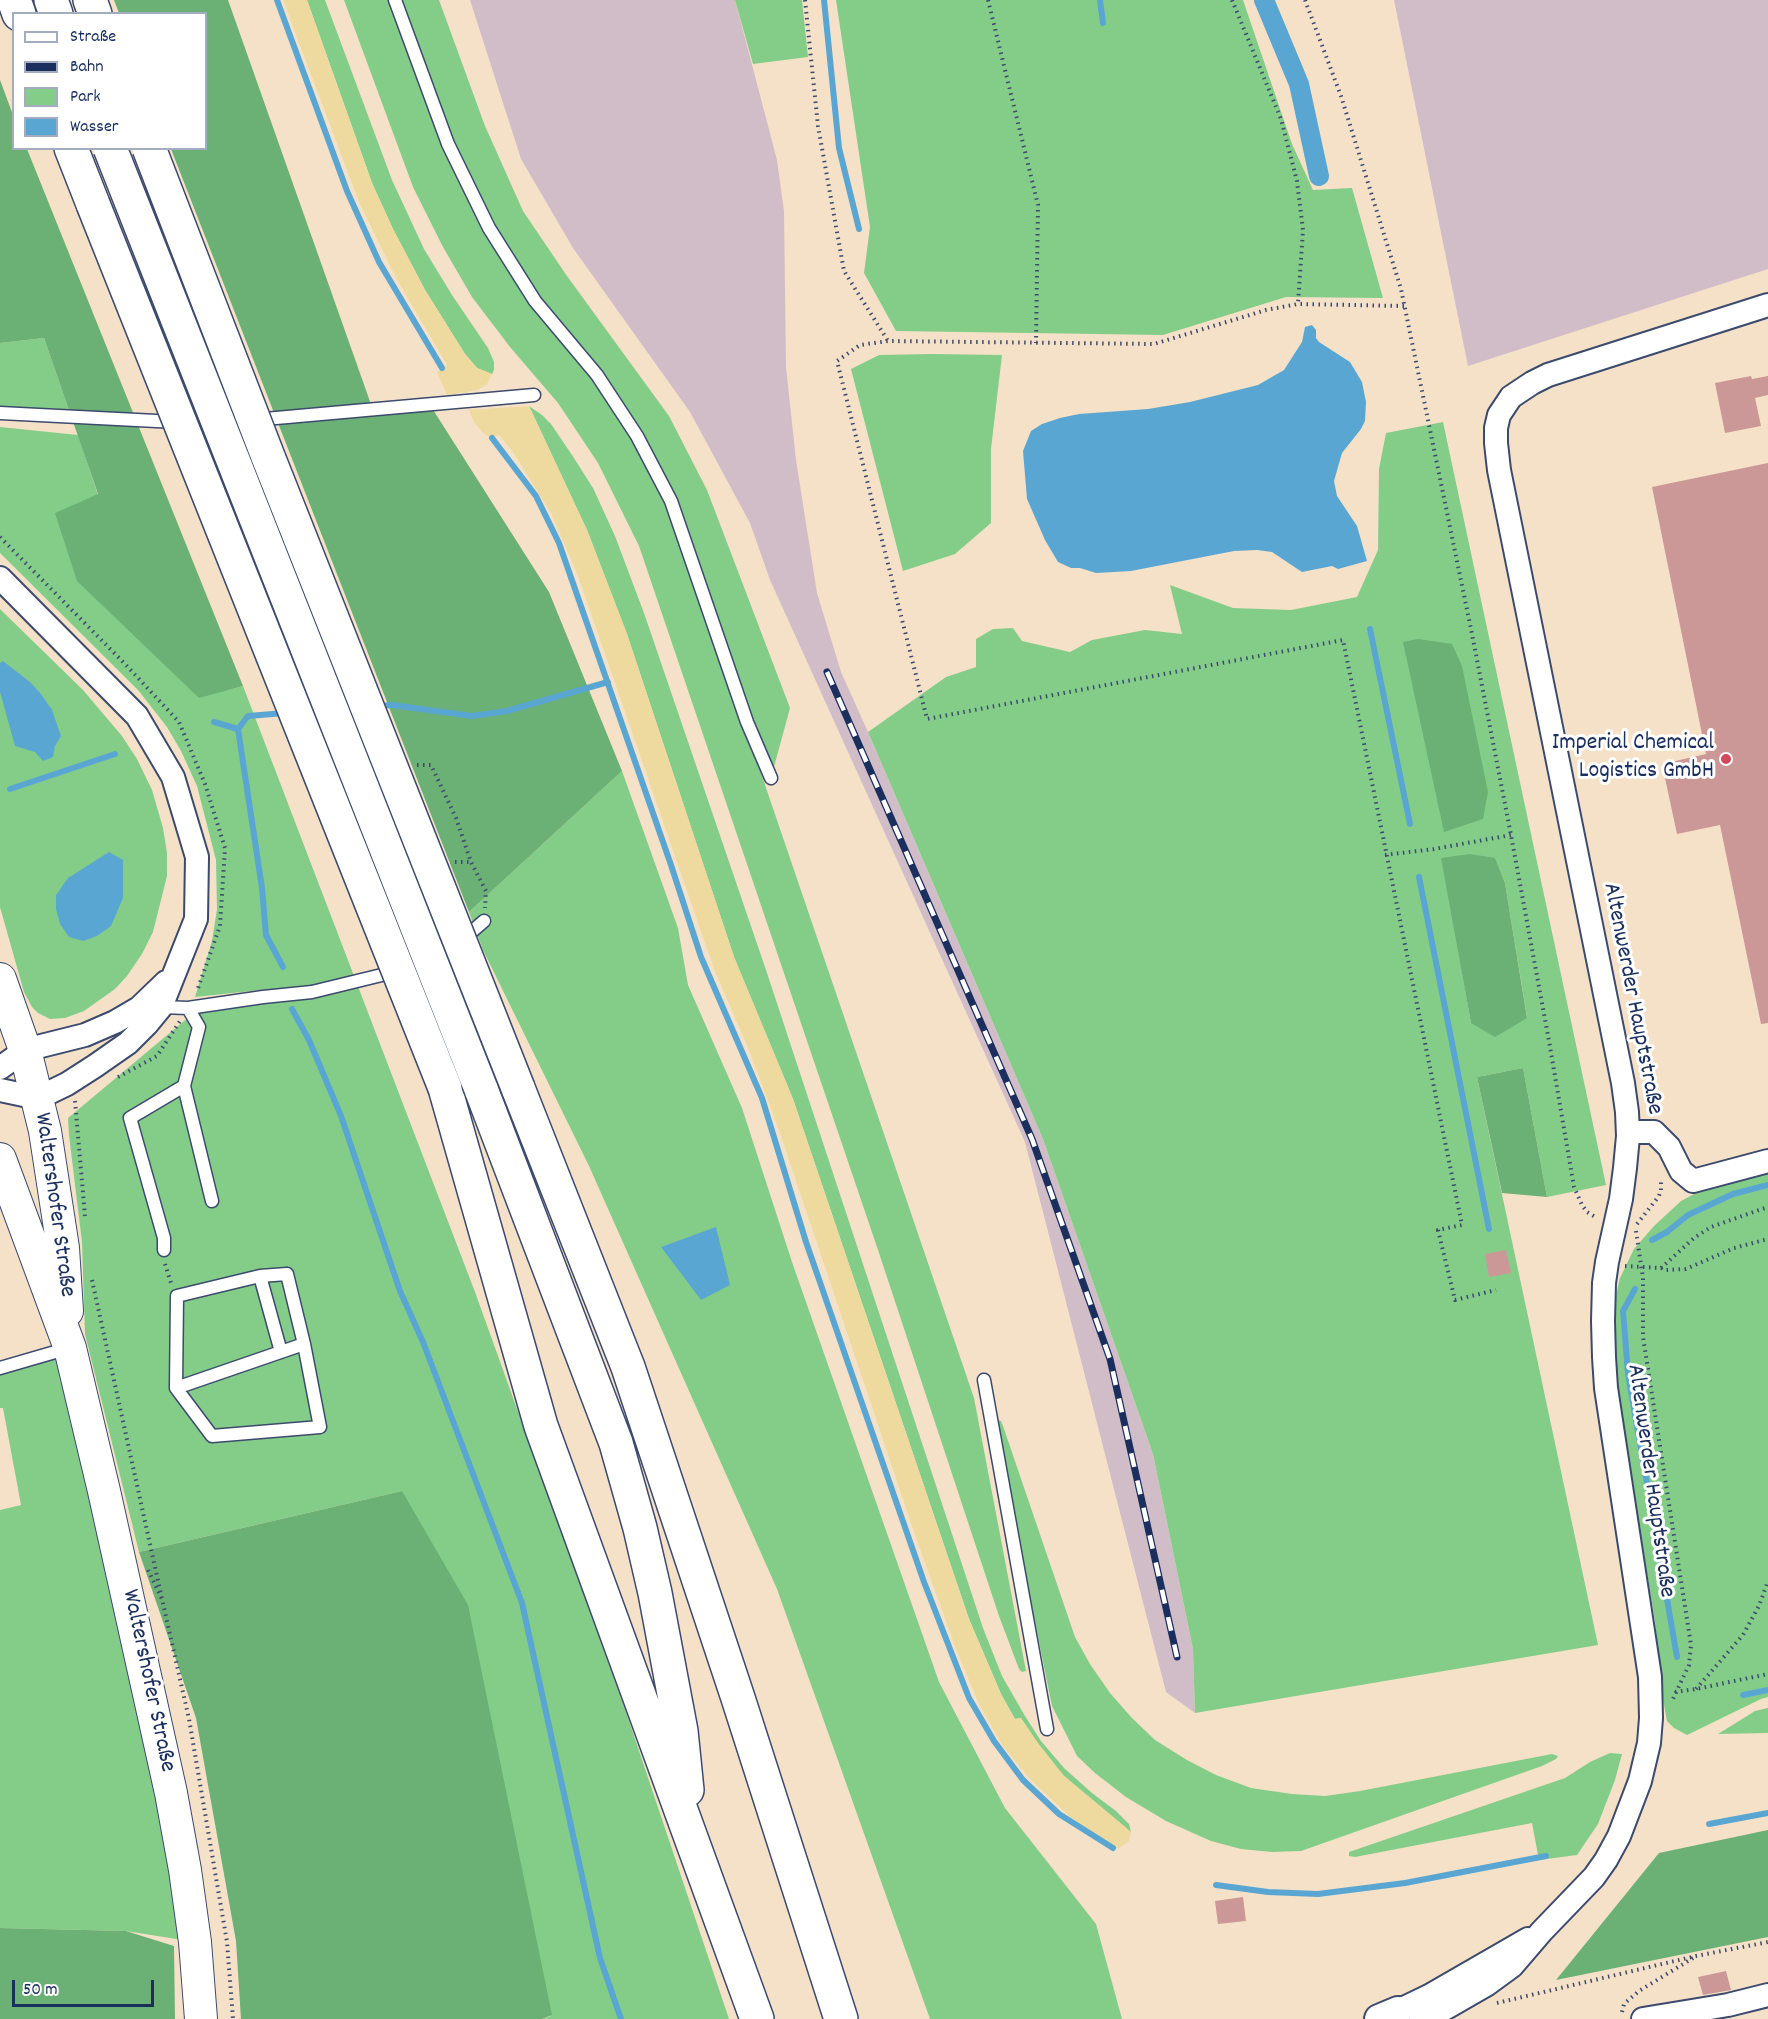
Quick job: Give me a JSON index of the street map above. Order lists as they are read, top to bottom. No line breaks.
{"streets":{"main road":["Waltershofer Straße"],"street":["Altenwerder Hauptstraße"]},"places":["Imperial Chemical Logistics GmbH"],"legend":["Straße","Bahn","Park","Wasser"],"scale_bar":"50 m"}
